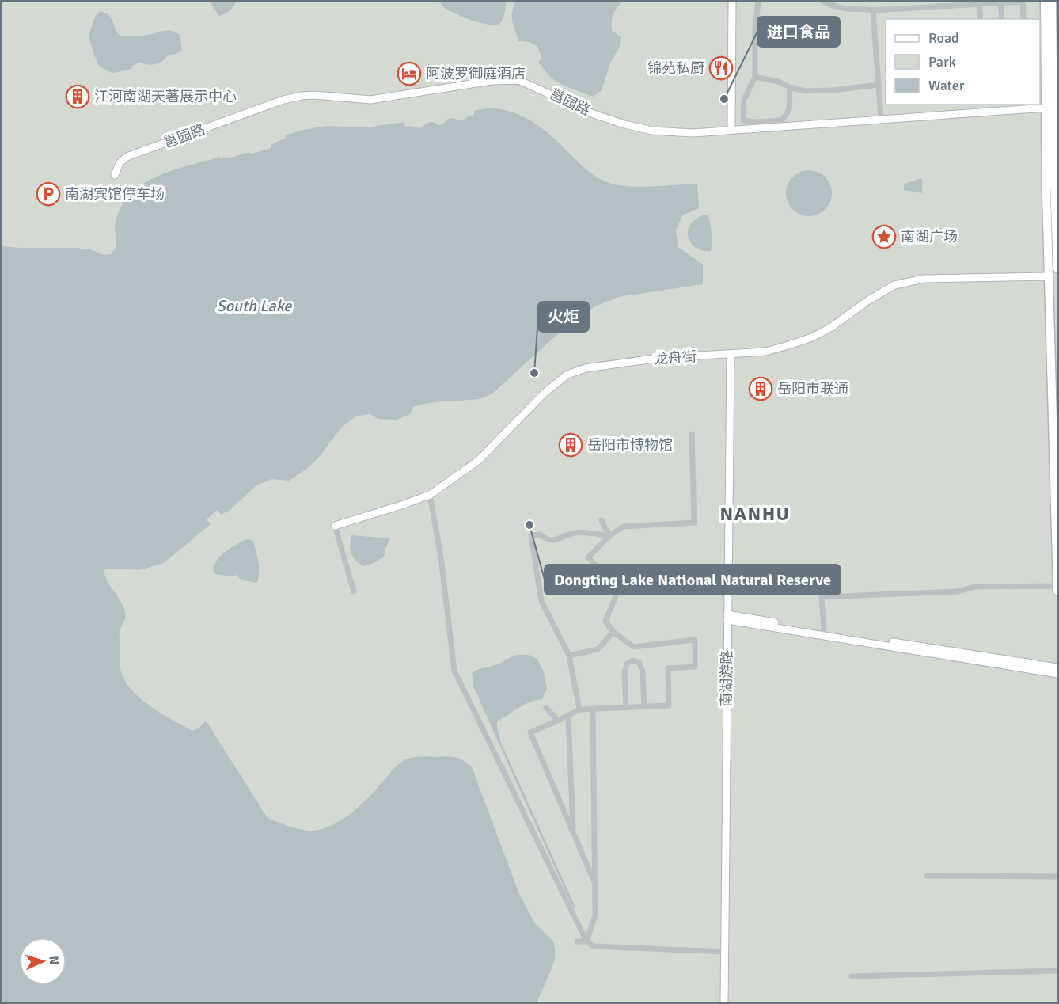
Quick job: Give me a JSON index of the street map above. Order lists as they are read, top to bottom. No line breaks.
{"streets":{"street":["邕园路","龙舟街","南湖游路"]},"crossings":[["龙舟街","南湖游路"]],"districts":["NANHU"],"water":["South Lake"],"places":{"restaurant":["锦苑私厨"],"hotel":["阿波罗御庭酒店"],"building":["江河南湖天著展示中心","岳阳市联通","岳阳市博物馆"],"other":["进口食品","火炬","Dongting Lake National Natural Reserve"],"parking":["南湖宾馆停车场"],"place":["南湖广场"]},"legend":["Road","Park","Water"],"north":"right"}
